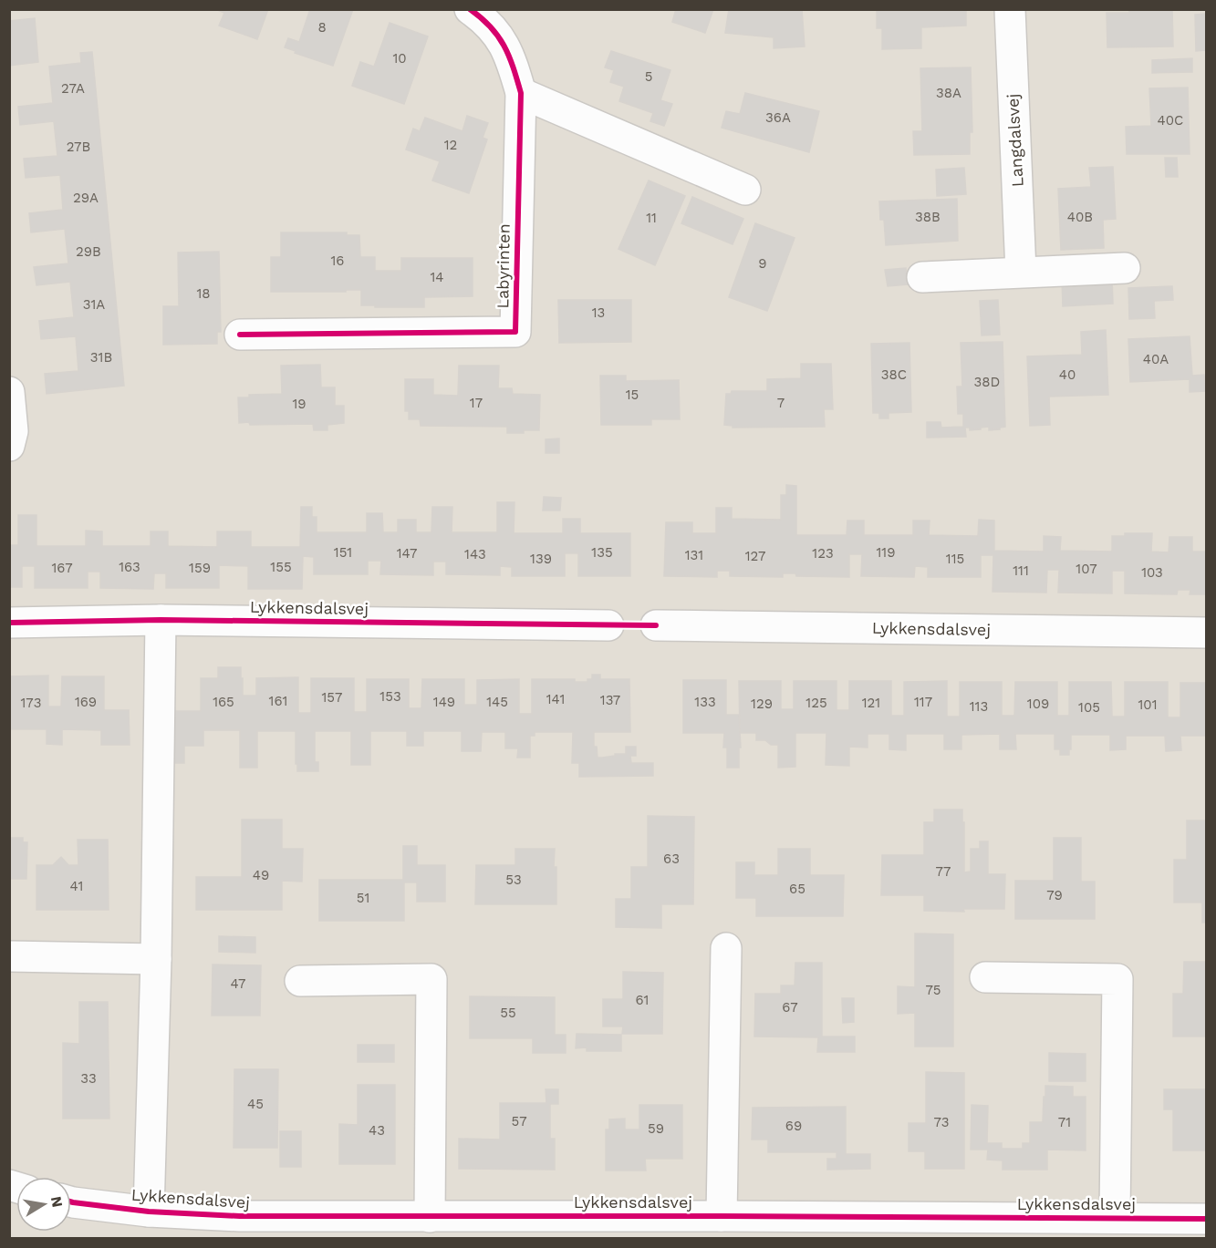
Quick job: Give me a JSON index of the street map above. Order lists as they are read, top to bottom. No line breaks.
{"streets":{"street":["Langdalsvej","Labyrinten","Lykkensdalsvej"]},"house_numbers":["8","10","5","27A","38A","36A","40C","12","27B","29A","38B","40B","11","29B","16","9","14","18","31A","13","31B","40A","38C","40","38D","15","17","7","19","151","135","119","147","123","143","131","127","139","115","163","155","167","159","107","111","103","153","157","141","137","161","169","165","149","145","133","117","173","125","121","129","109","101","113","105","63","77","49","53","41","65","79","51","47","75","61","67","55","33","45","57","73","71","69","59","43"],"north":"right"}
